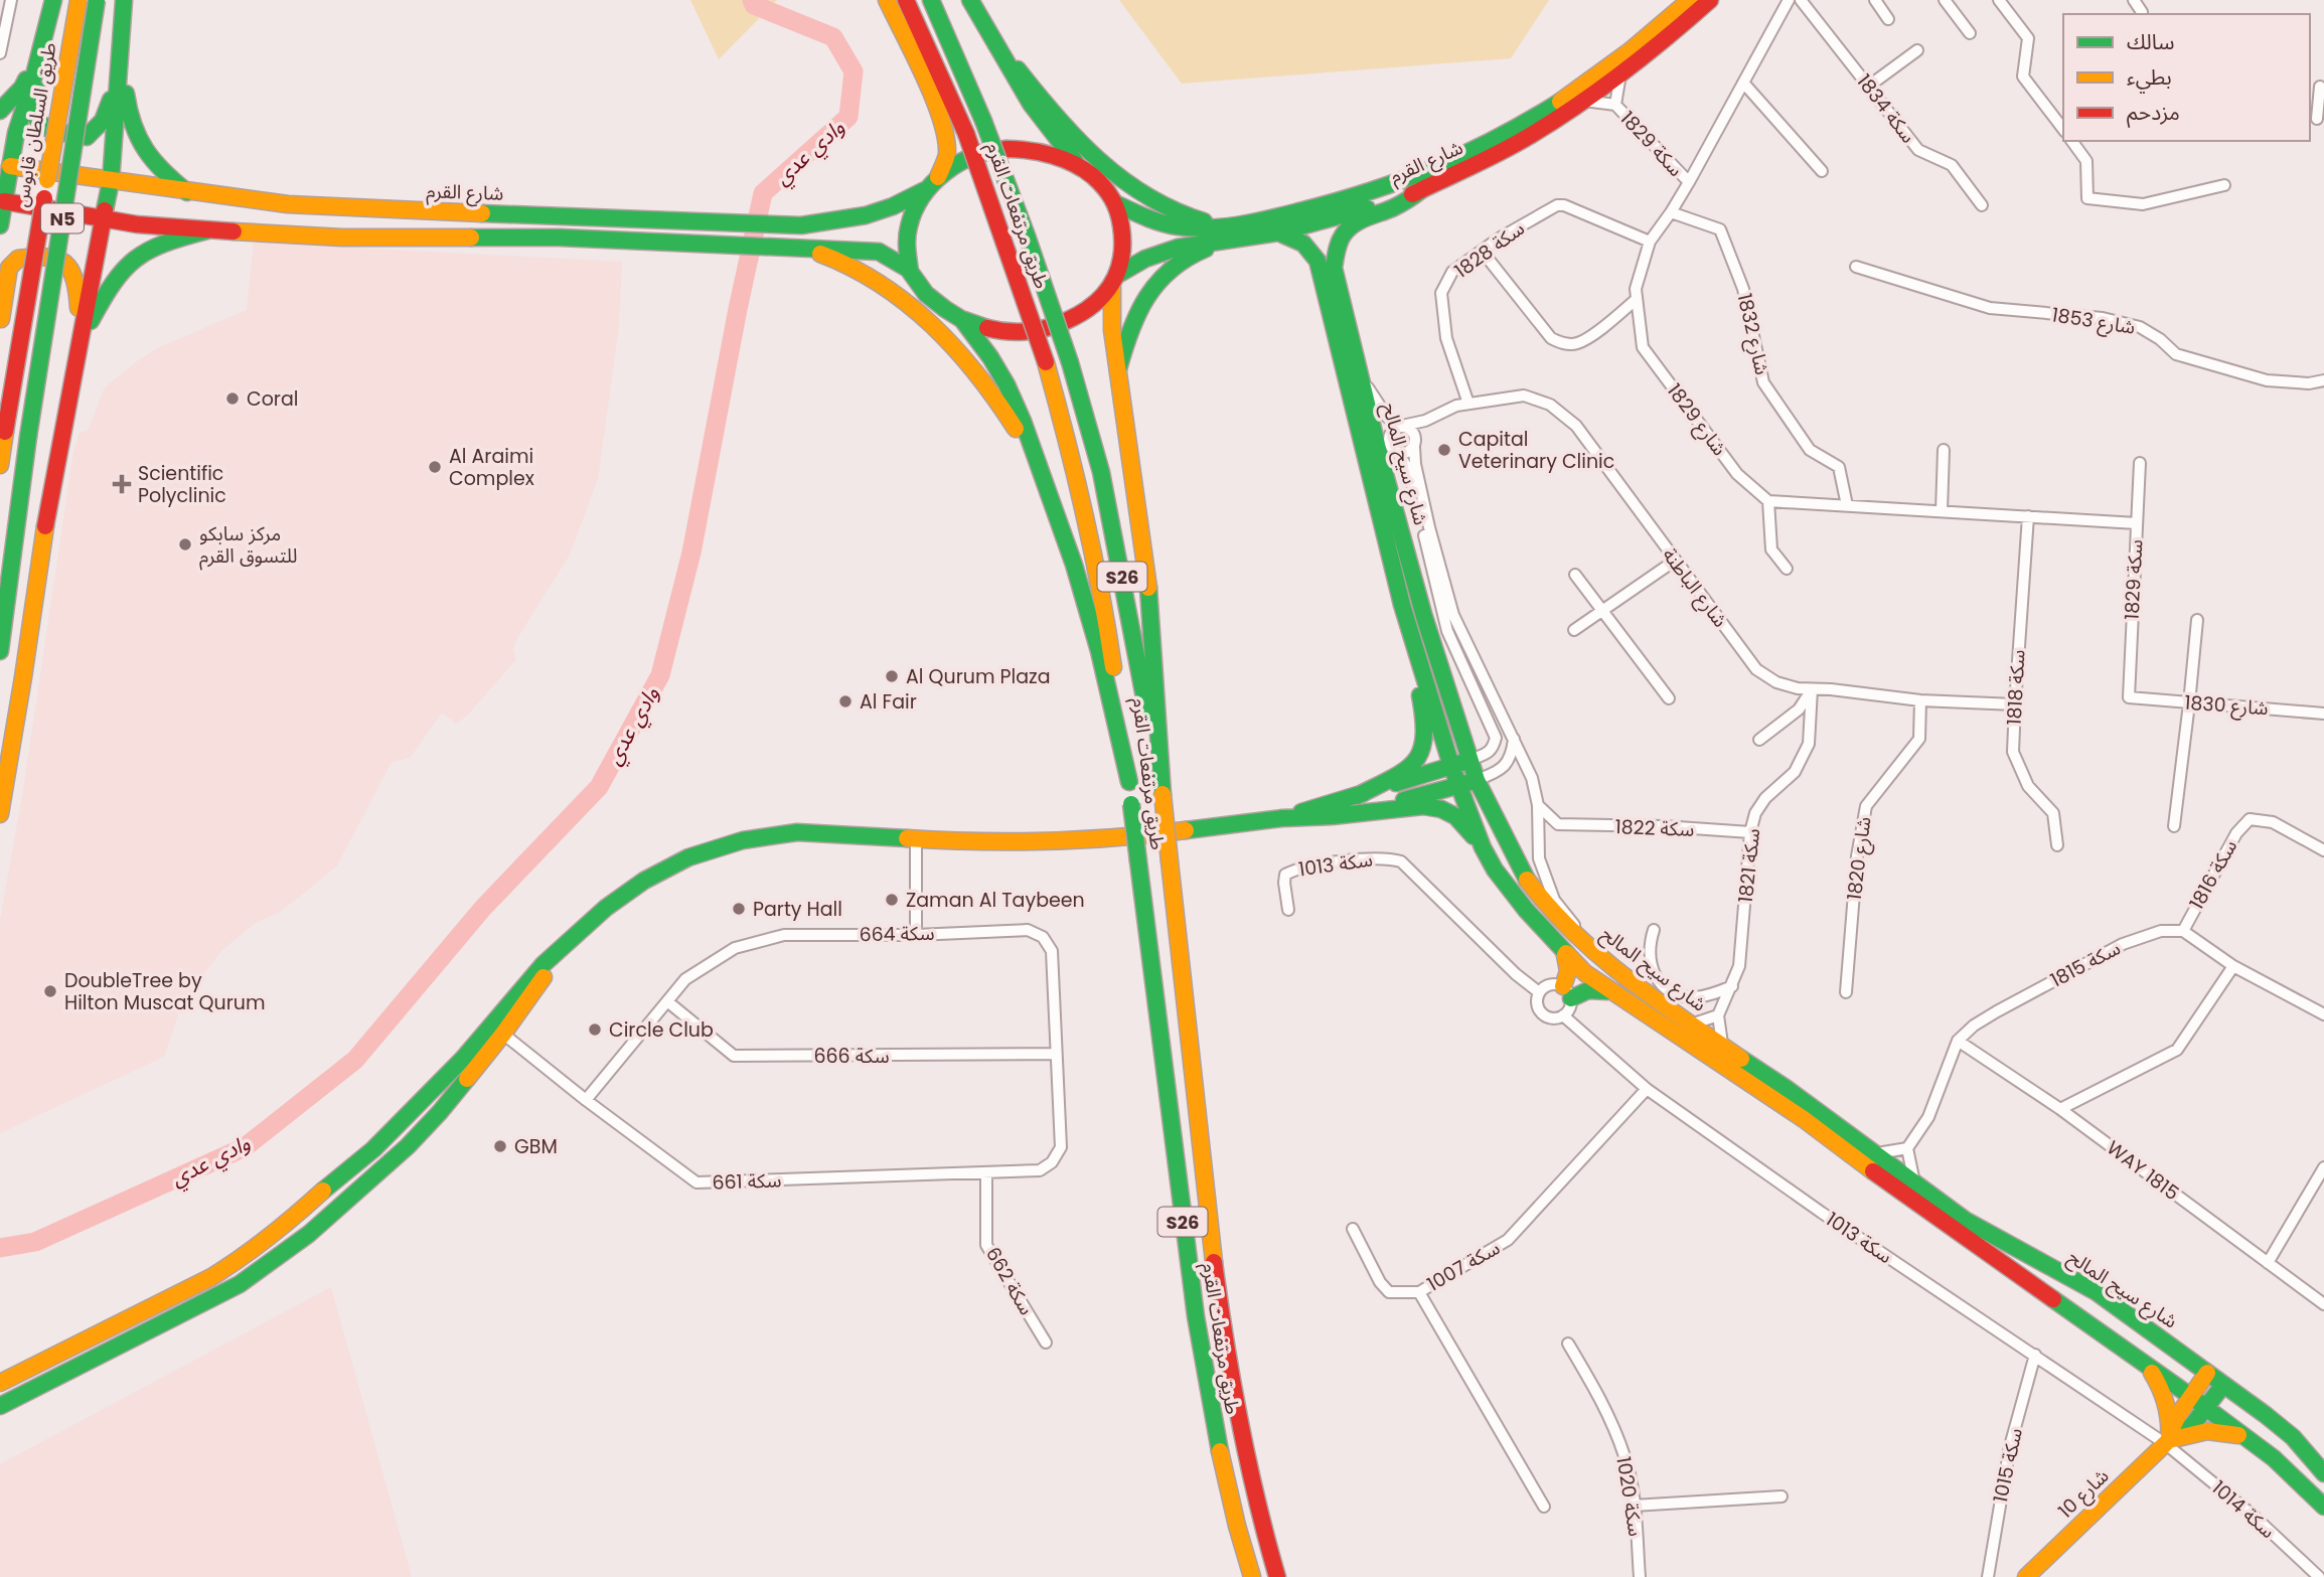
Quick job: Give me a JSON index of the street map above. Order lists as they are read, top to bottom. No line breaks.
{"streets":{"main road":["طريق السلطان قابوس","شارع القرم","طريق مرتفعات القرم","N5","شارع سيح المالح","S26","شارع 10"],"street":["سكة 1834","سكة 1829","سكة 1828","شارع 1853","1832 شارع","1829 شارع","شارع الباطنة","سكة 1818","1830 شارع","سكة 1822","1820 شارع","سكة 1013","سكة 1821","سكة 1816","سكة 664","سكة 1815","سكة 666","WAY 1815","سكة 661","سكة 1007","سكة 662","سكة 1015","سكة 1020","سكة 1014"]},"crossings":[["سكة 1829","شارع القرم"],["سكة 1829","1829 شارع"],["سكة 1829","1830 شارع"],["شارع القرم","شارع سيح المالح"],["سكة 1828","1829 شارع"],["سكة 1828","شارع الباطنة"],["1832 شارع","1829 شارع"],["شارع الباطنة","سكة 1818"],["شارع الباطنة","1820 شارع"],["شارع الباطنة","سكة 1821"],["سكة 1822","سكة 1821"],["سكة 1013","سكة 1007"],["سكة 1013","سكة 1015"],["سكة 1013","شارع 10"],["سكة 1013","سكة 1014"],["سكة 1816","سكة 1815"],["سكة 664","سكة 666"],["سكة 664","سكة 661"],["سكة 1815","WAY 1815"],["سكة 661","سكة 662"],["شارع 10","سكة 1014"]],"water":["وادي عدي"],"places":{"other":["Coral","Capital Veterinary Clinic","Al Araimi Complex","مركز سابكو للتسوق القرم","Al Qurum Plaza","Al Fair","Zaman Al Taybeen","Party Hall","DoubleTree by Hilton Muscat Qurum","Circle Club","GBM"],"health":["Scientific Polyclinic"]},"legend":["سالك","بطيء","مزدحم"]}
